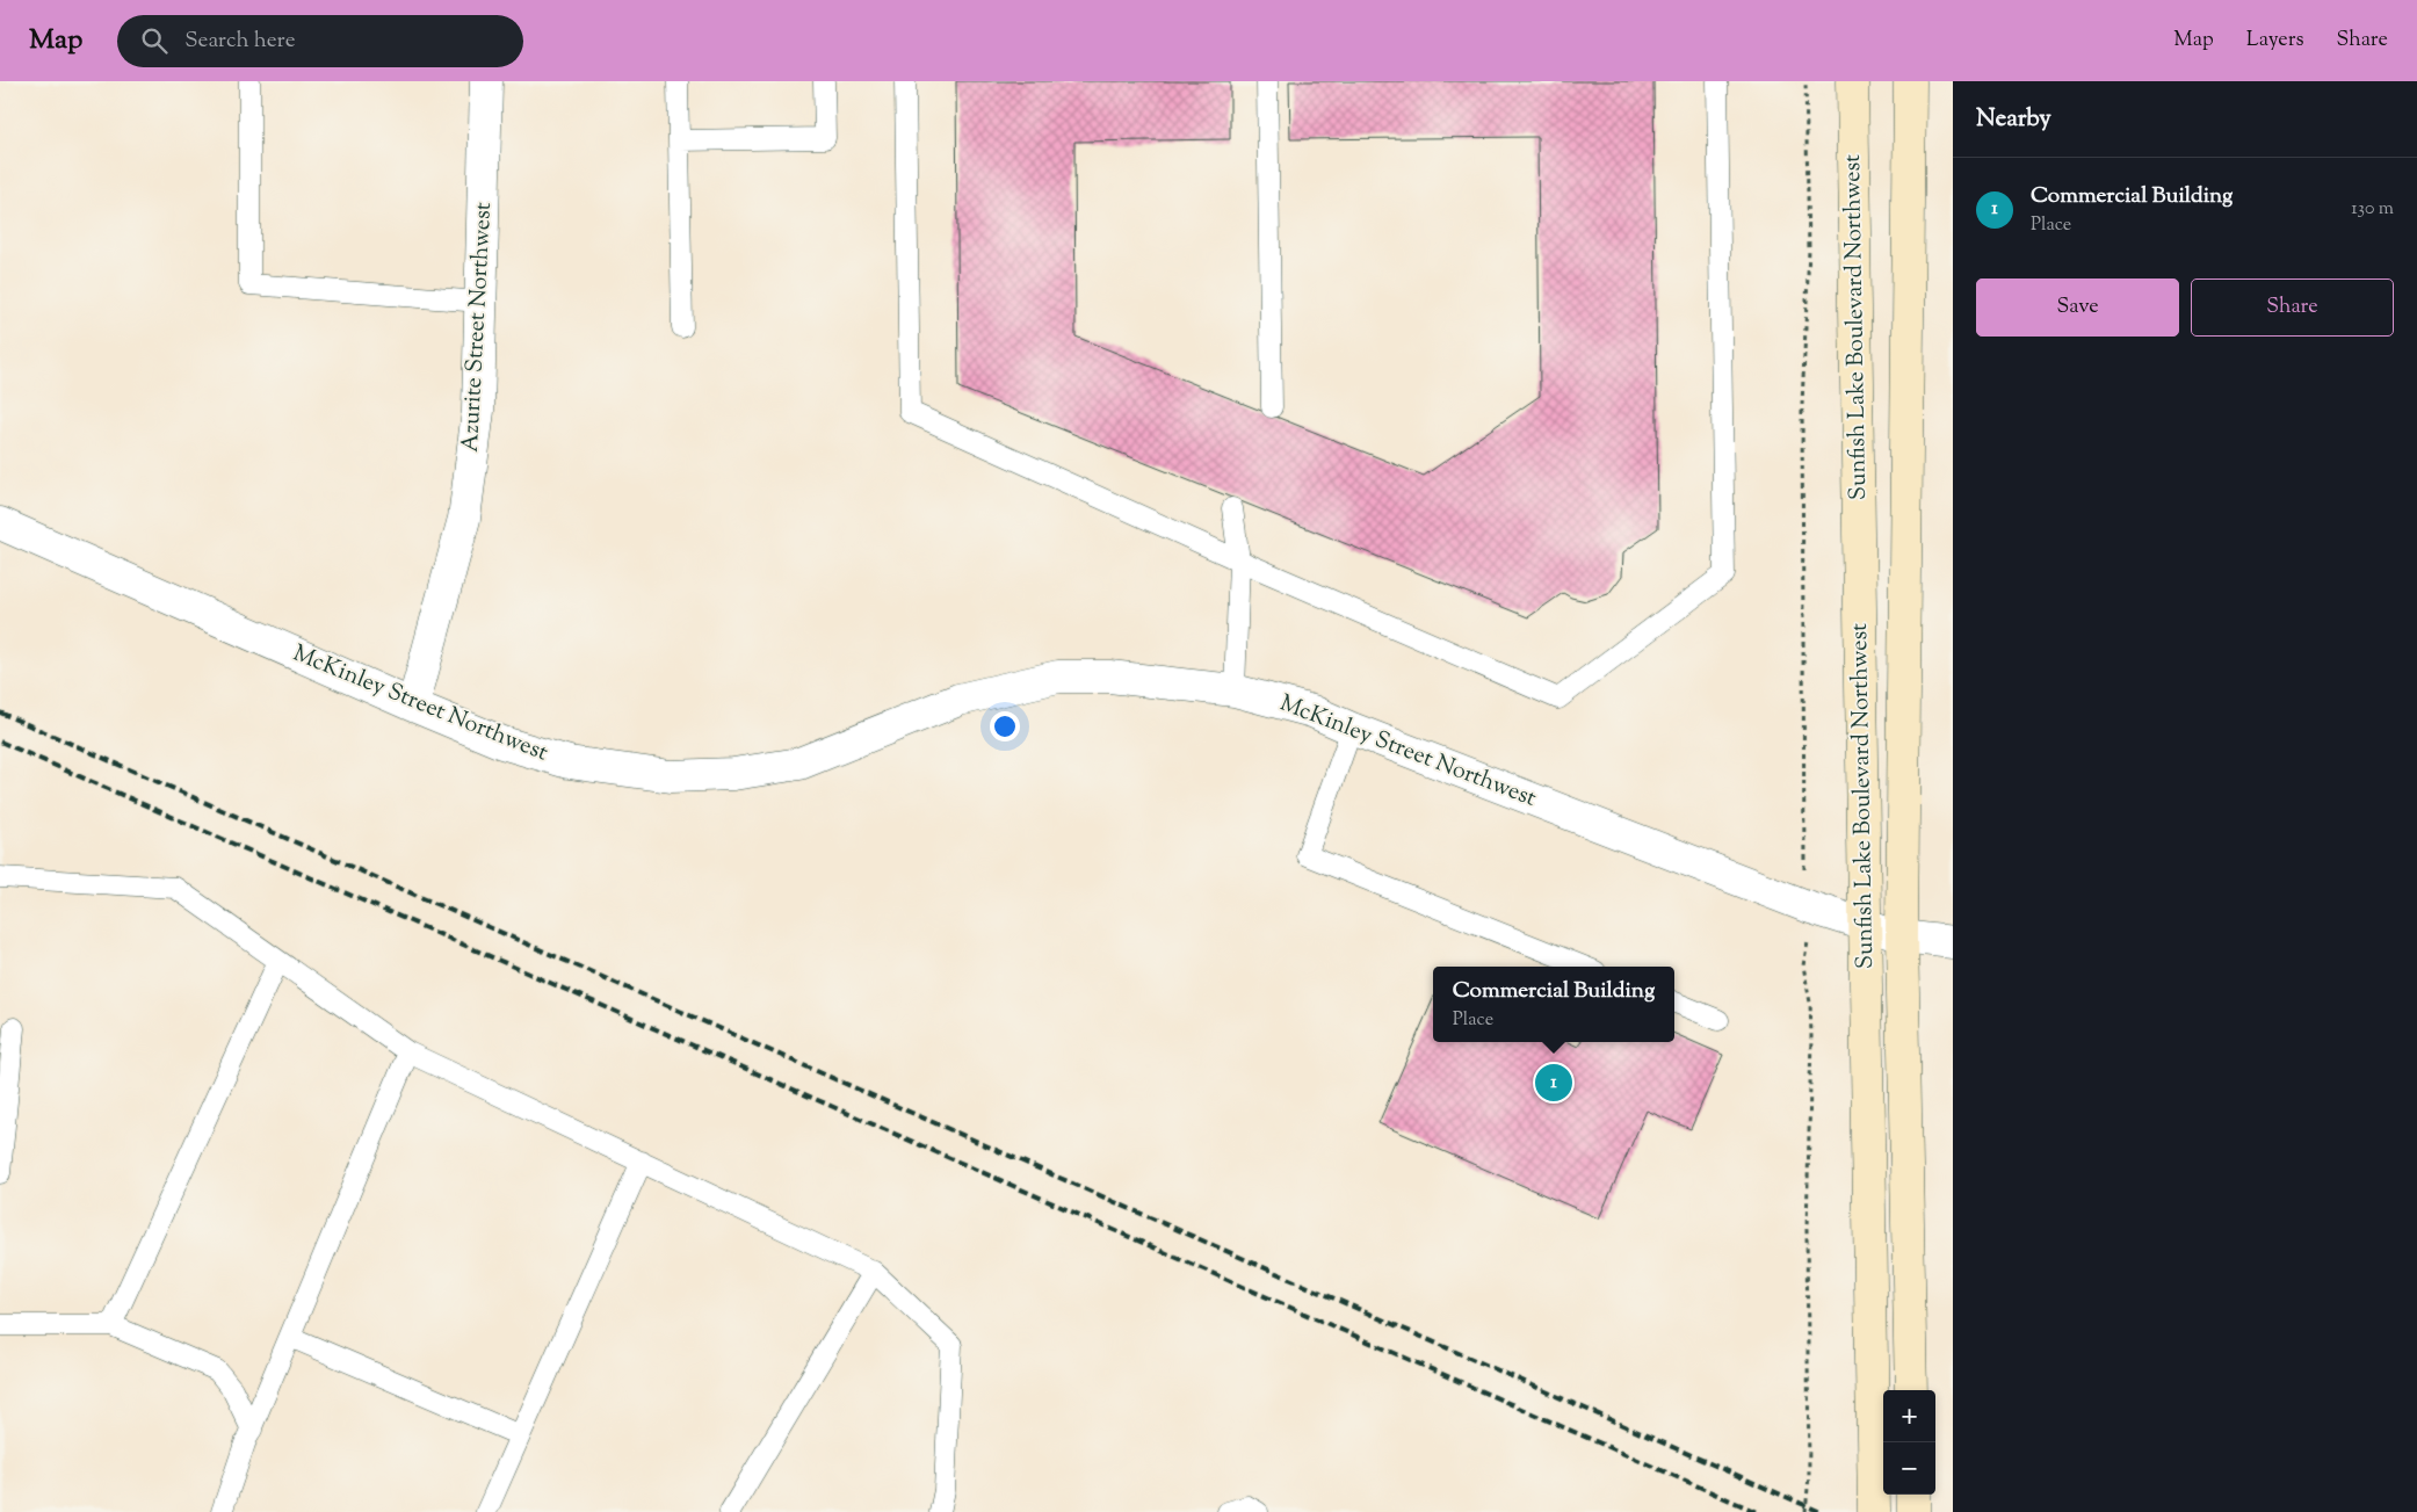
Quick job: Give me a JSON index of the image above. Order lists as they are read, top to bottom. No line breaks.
{"streets":{"street":["Azurite Street Northwest","Sunfish Lake Boulevard Northwest","McKinley Street Northwest"]},"crossings":[["Azurite Street Northwest","McKinley Street Northwest"],["Sunfish Lake Boulevard Northwest","McKinley Street Northwest"]],"page":{"header":"Map","search":"Search here","nav":["Map","Layers","Share"],"heading":"Nearby","list":[{"mark":"1","name":"Commercial Building","note":"Place","value":"130 m"}],"buttons":["Save","Share"],"popup":["Commercial Building","Place"],"pins":"1","map_buttons":["+","−"]}}
